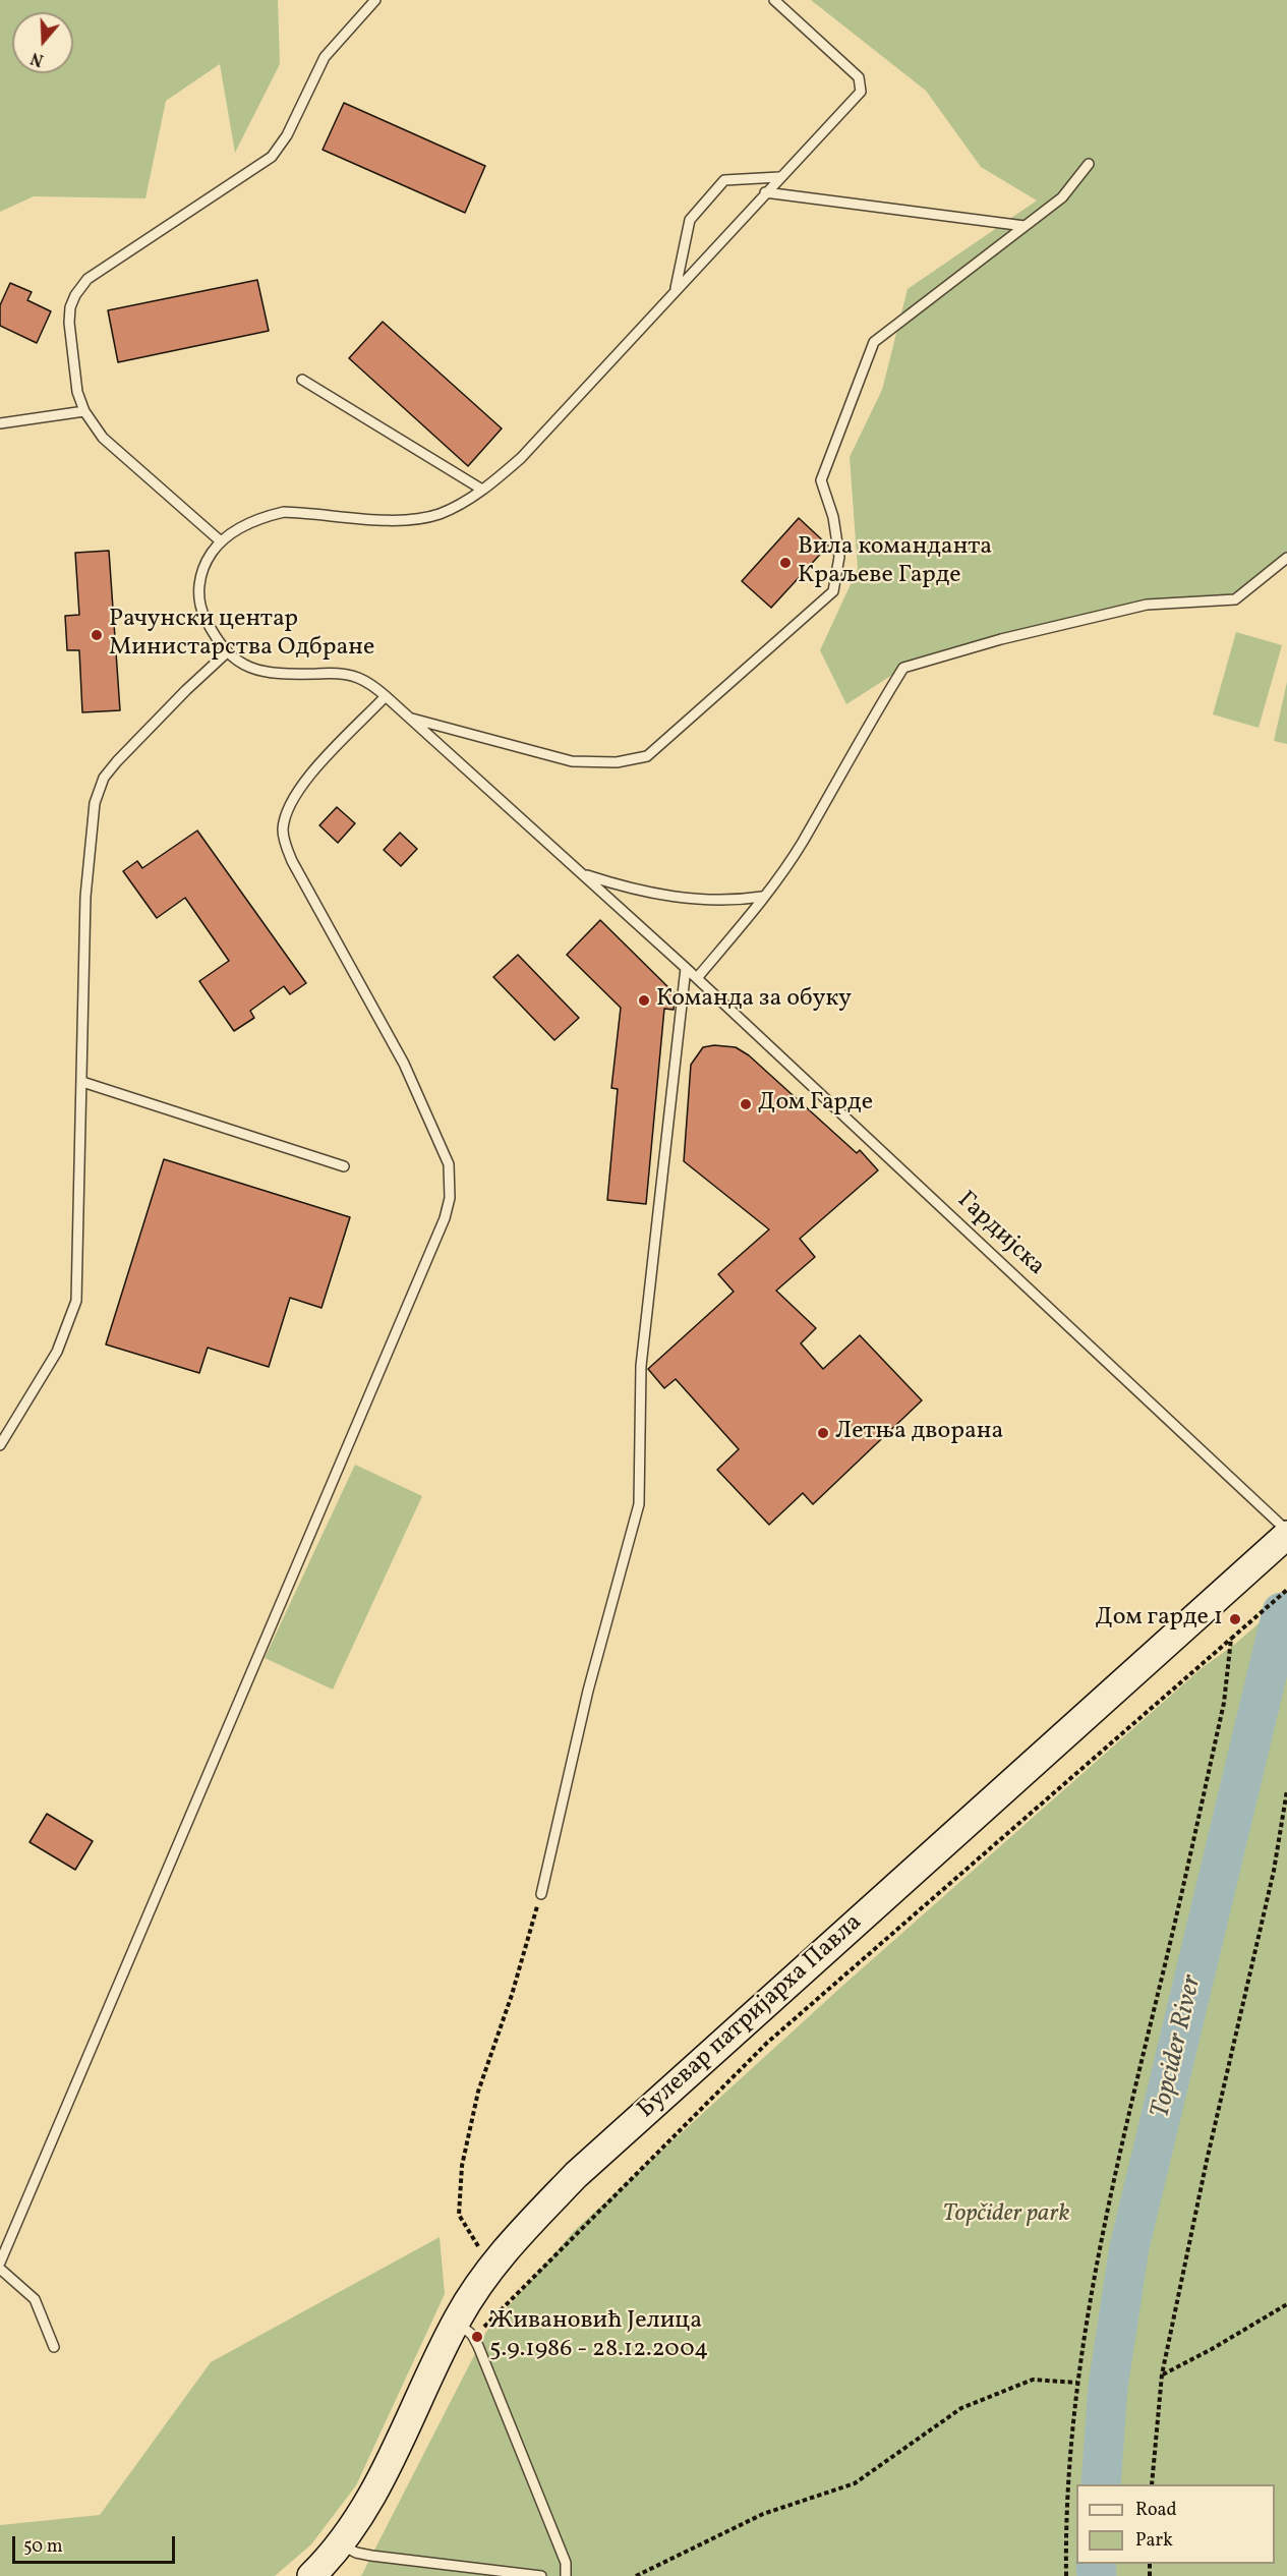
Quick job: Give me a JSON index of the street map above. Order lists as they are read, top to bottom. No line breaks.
{"streets":{"main road":["Булевар патријарха Павла"],"lane":["Гардијска"]},"crossings":[["Гардијска","Булевар патријарха Павла"]],"water":["Topcider River"],"parks":["Topčider park"],"places":["Вила команданта Краљеве Гарде","Рачунски центар Министарства Одбране","Команда за обуку","Дом Гарде","Летња дворана","Дом гарде 1","Живановић Јелица 5.9.1986 - 28.12.2004"],"legend":["Road","Park"],"scale_bar":"50 m","north":"bottom"}
